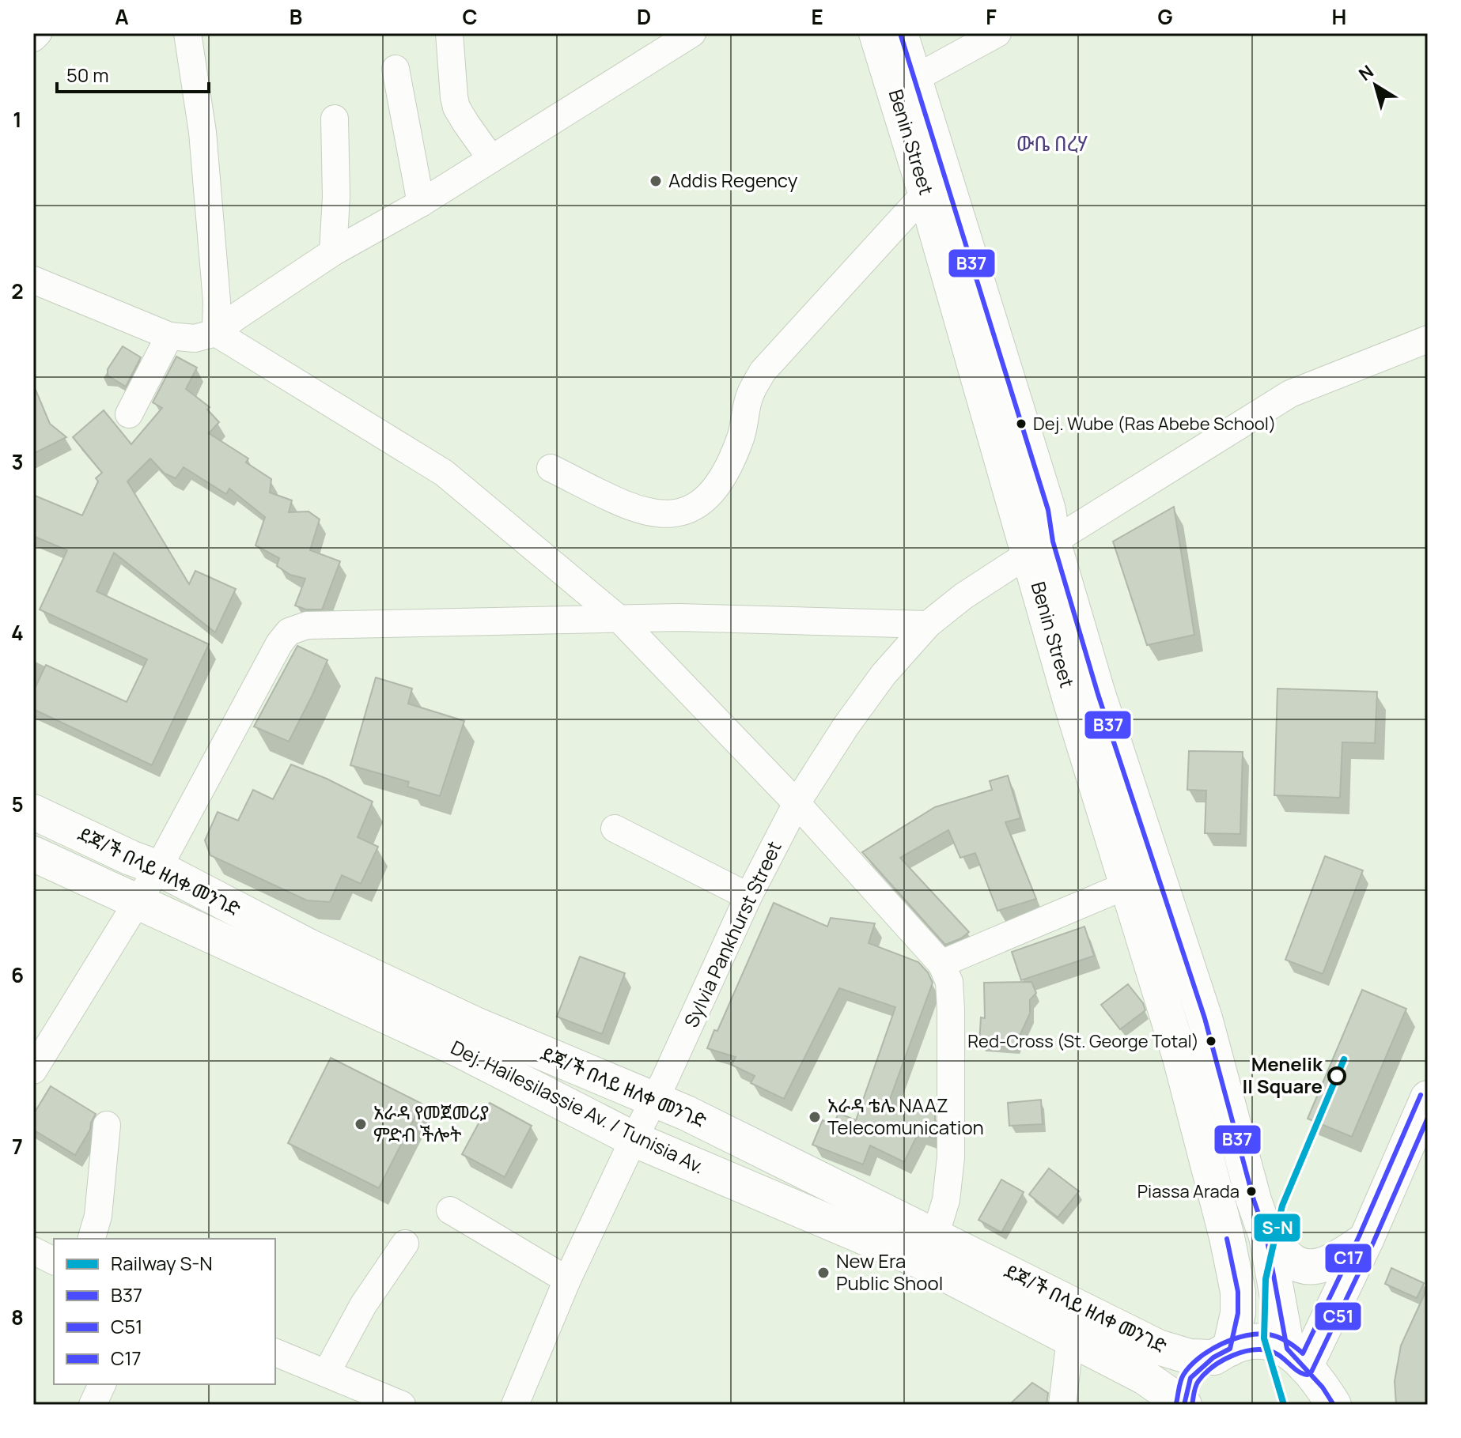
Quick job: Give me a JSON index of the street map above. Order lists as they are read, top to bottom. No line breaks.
{"streets":{"main road":["Benin Street","ደጃ/ች በላይ ዘለቀ መንገድ","Dej. Hailesilassie Av. / Tunisia Av."],"street":["Sylvia Pankhurst Street"]},"crossings":[["Benin Street","ደጃ/ች በላይ ዘለቀ መንገድ"],["Benin Street","Sylvia Pankhurst Street"],["ደጃ/ች በላይ ዘለቀ መንገድ","Sylvia Pankhurst Street"],["Sylvia Pankhurst Street","Dej. Hailesilassie Av. / Tunisia Av."]],"districts":["ውቤ በረሃ"],"places":["Addis Regency","Dej. Wube (Ras Abebe School)","Red-Cross (St. George Total)","Menelik II Square","አራዳ ቴሌ NAAZ Telecomunication","አራዳ የመጀመሪያ ምድብ ችሎት","Piassa Arada","New Era Public Shool"],"lines":["transit line B37","rail line S-N","transit line C17","transit line C51"],"legend":["Railway S-N","B37","C51","C17"],"scale_bar":"50 m","north":"top left","grid":{"columns":["A","B","C","D","E","F","G","H"],"rows":["1","2","3","4","5","6","7","8"]}}
